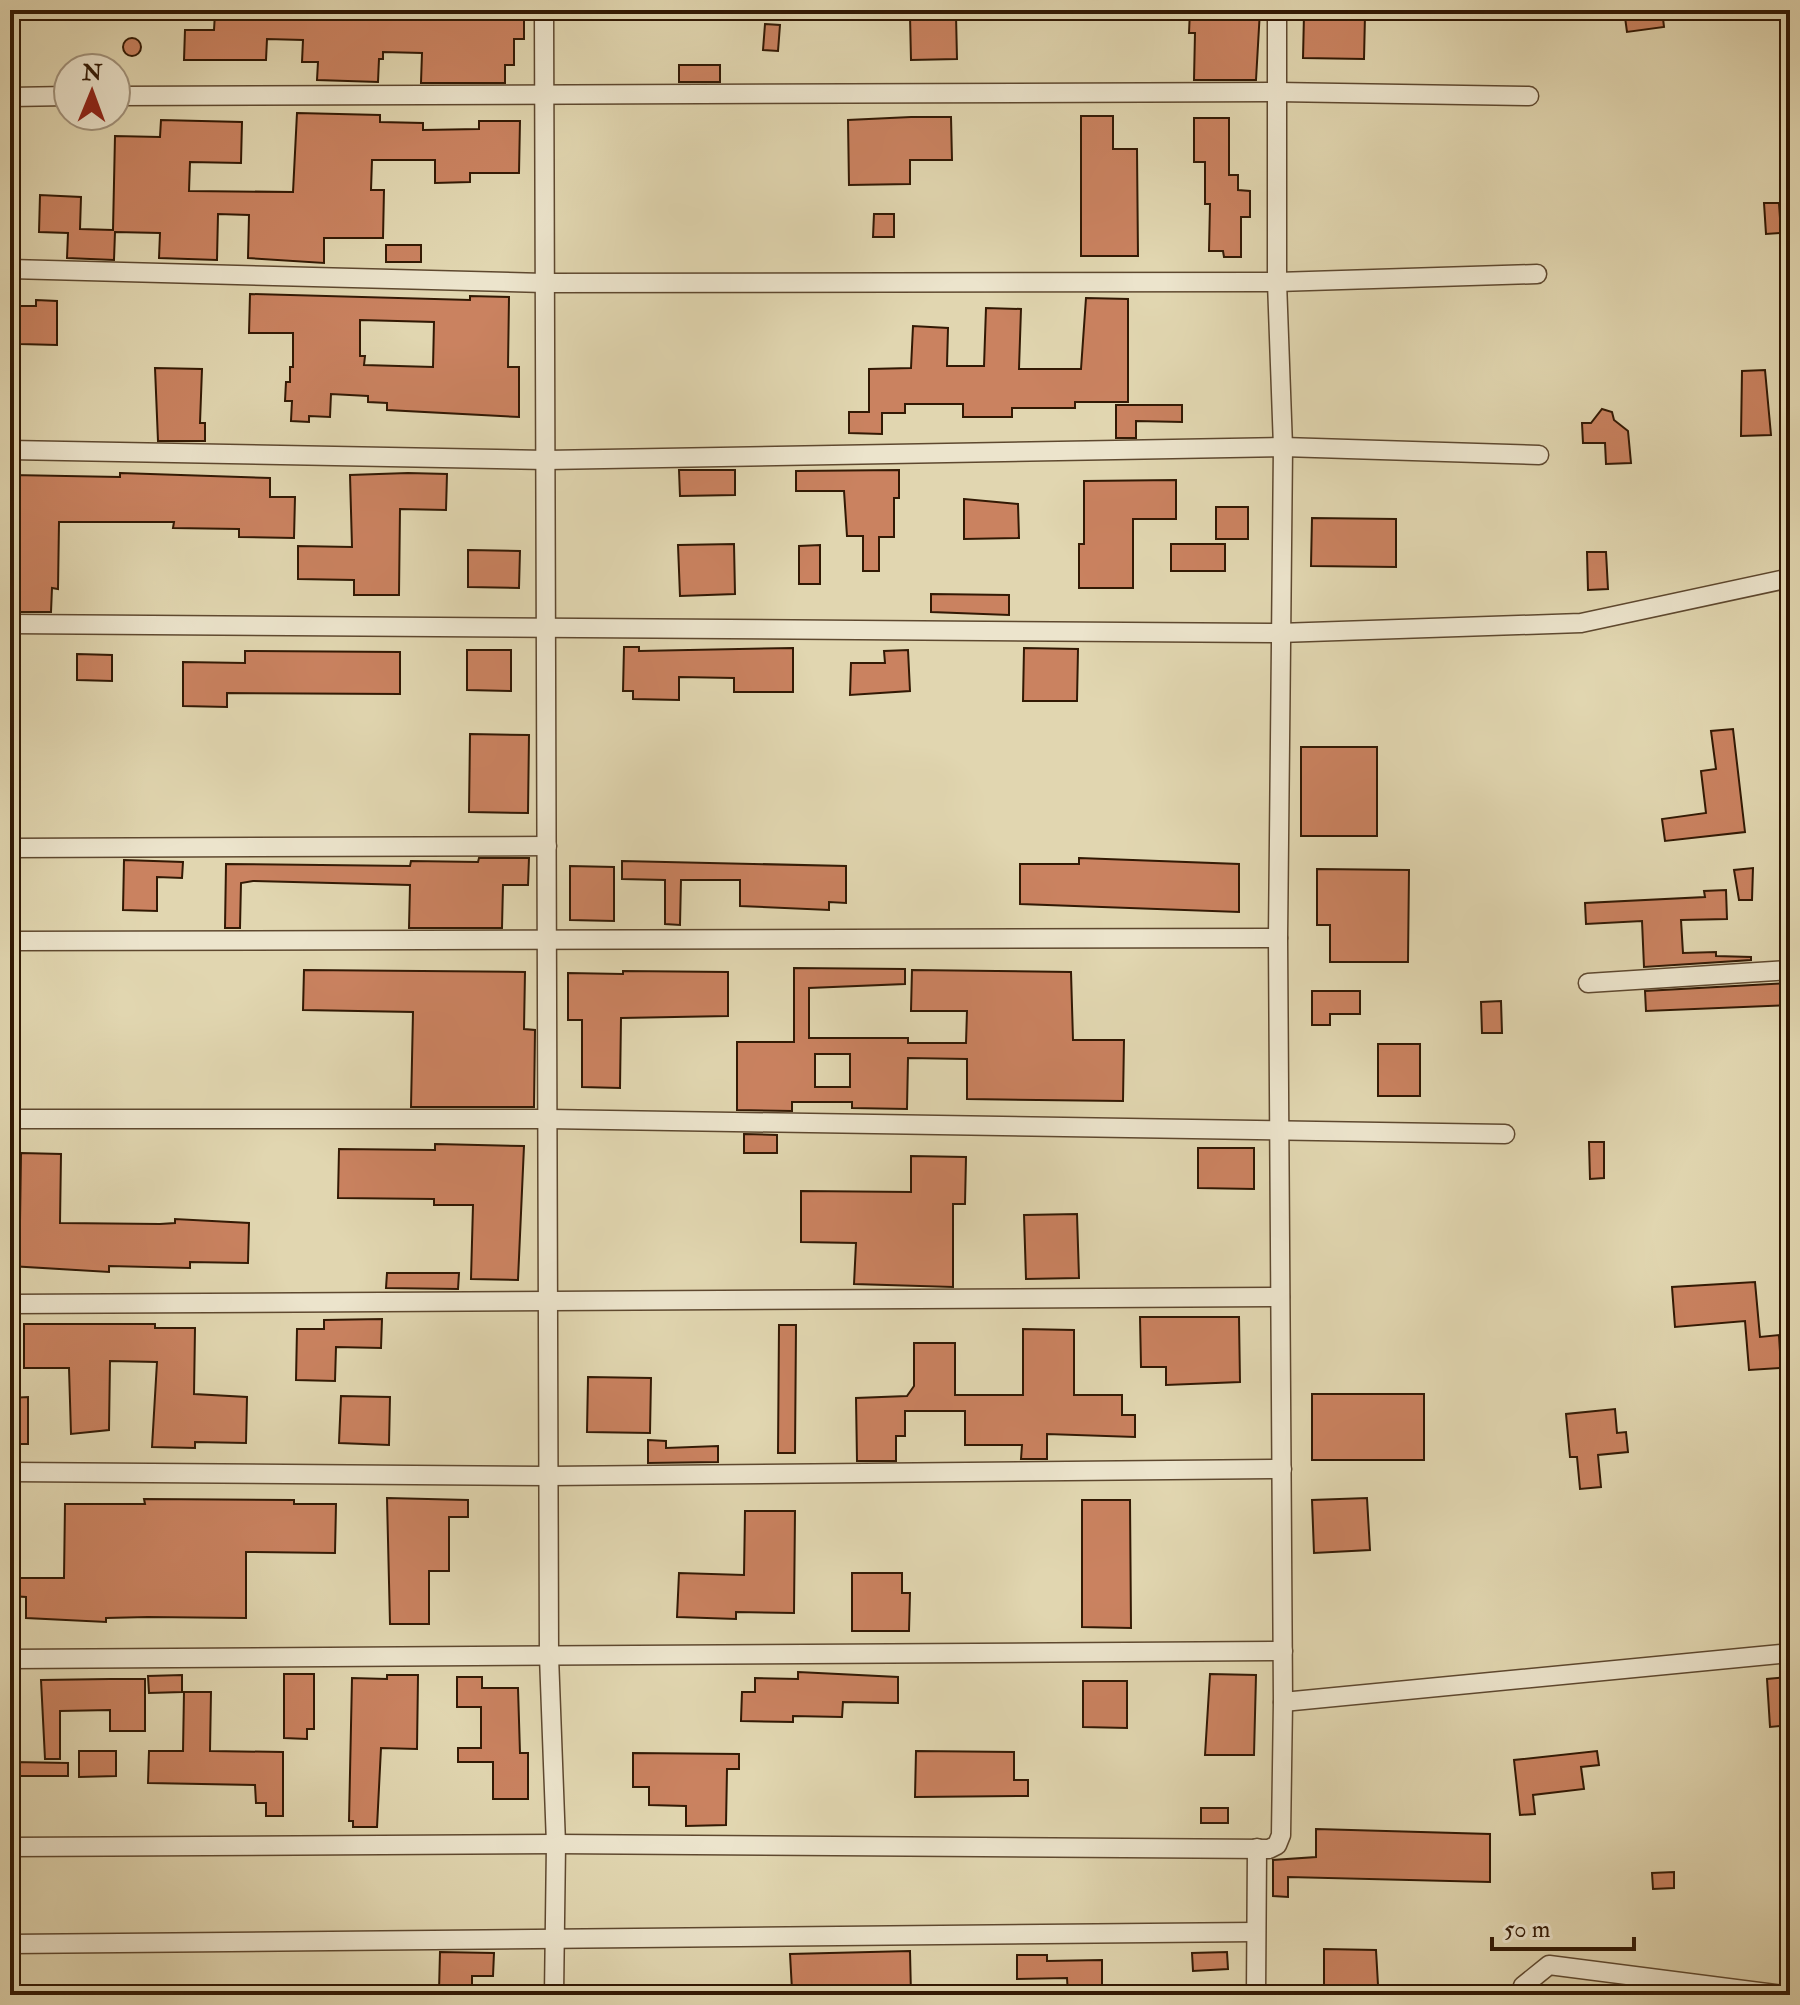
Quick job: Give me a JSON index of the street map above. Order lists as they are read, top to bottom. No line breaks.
{"scale_bar":"50 m","north":"top"}
